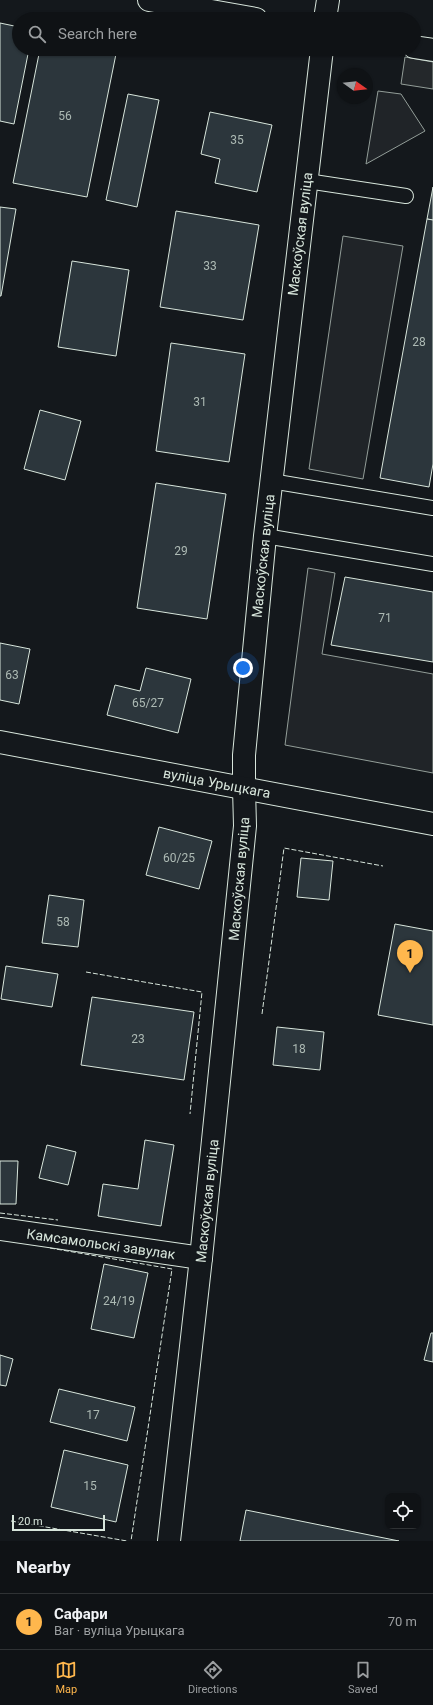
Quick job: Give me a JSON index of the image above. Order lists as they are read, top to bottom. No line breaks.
{"streets":{"street":["Маскоўская вуліца","вуліца Урыцкага","Камсамольскі завулак"]},"crossings":[["Маскоўская вуліца","вуліца Урыцкага"],["Маскоўская вуліца","Камсамольскі завулак"]],"house_numbers":["56","35","33","28","31","29","71","63","65/27","60/25","58","23","18","24/19","17","15"],"scale_bar":"20 m","north":"right","page":{"search":"Search here","pins":"1","scale":"20 m","heading":"Nearby","list":[{"mark":"1","name":"Сафари","note":"Bar · вуліца Урыцкага","value":"70 m"}],"nav":["Map","Directions","Saved"]}}
